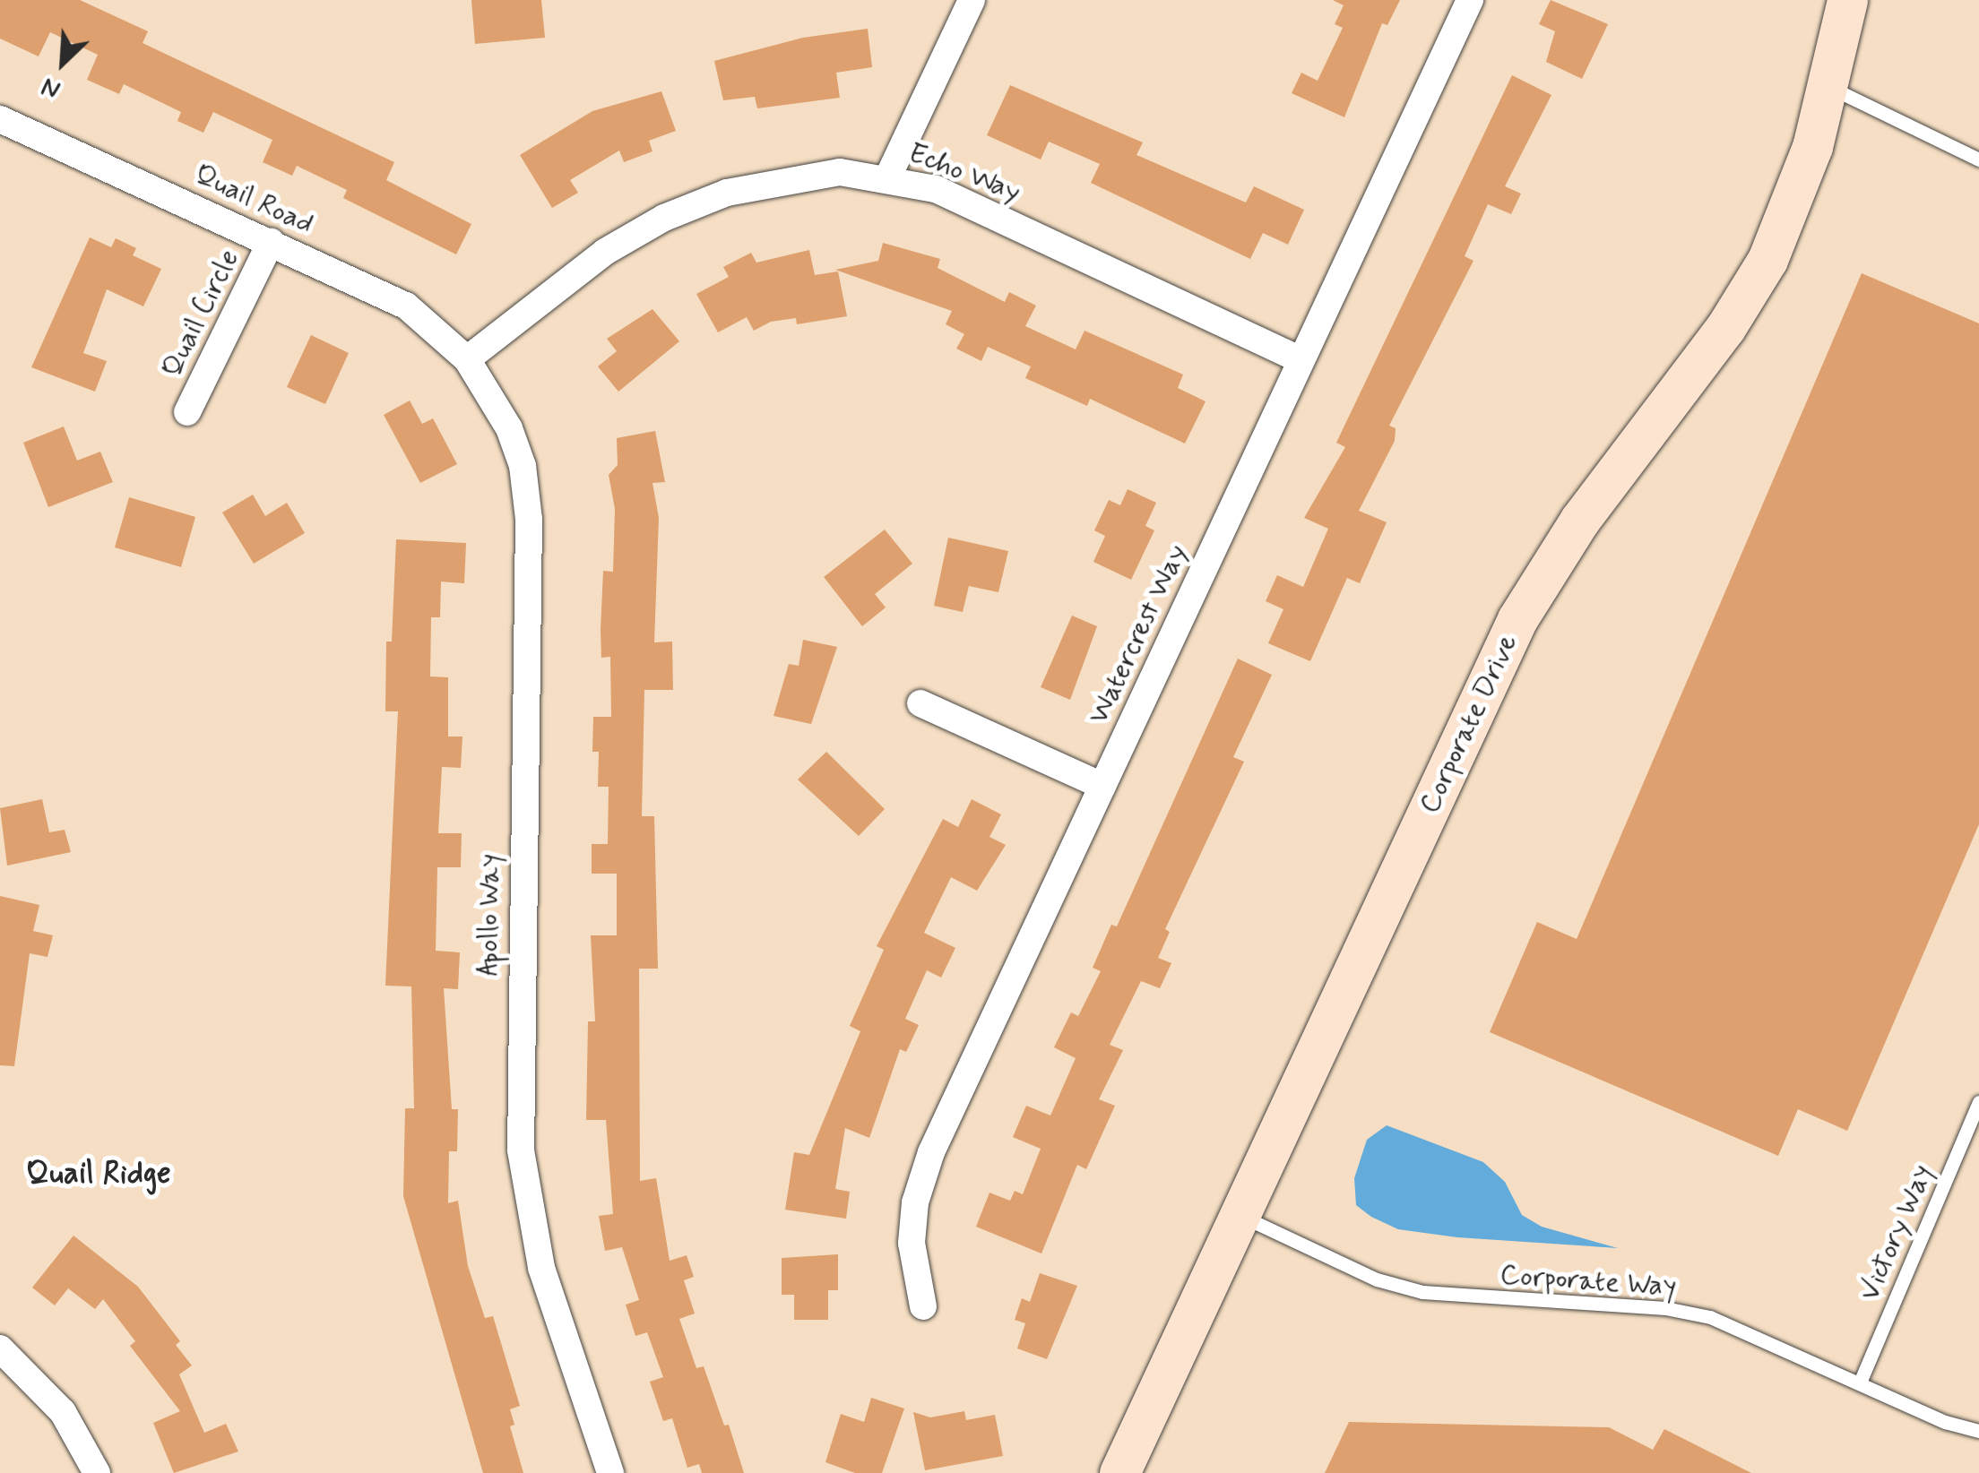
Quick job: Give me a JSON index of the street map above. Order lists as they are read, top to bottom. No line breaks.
{"streets":{"street":["Echo Way","Quail Road","Quail Circle","Watercrest Way","Corporate Drive","Apollo Way"],"lane":["Victory Way","Corporate Way"]},"crossings":[["Echo Way","Quail Road"],["Echo Way","Watercrest Way"],["Echo Way","Apollo Way"],["Quail Road","Quail Circle"],["Quail Road","Apollo Way"],["Corporate Drive","Corporate Way"],["Victory Way","Corporate Way"]],"districts":["Quail Ridge"],"north":"bottom left"}
